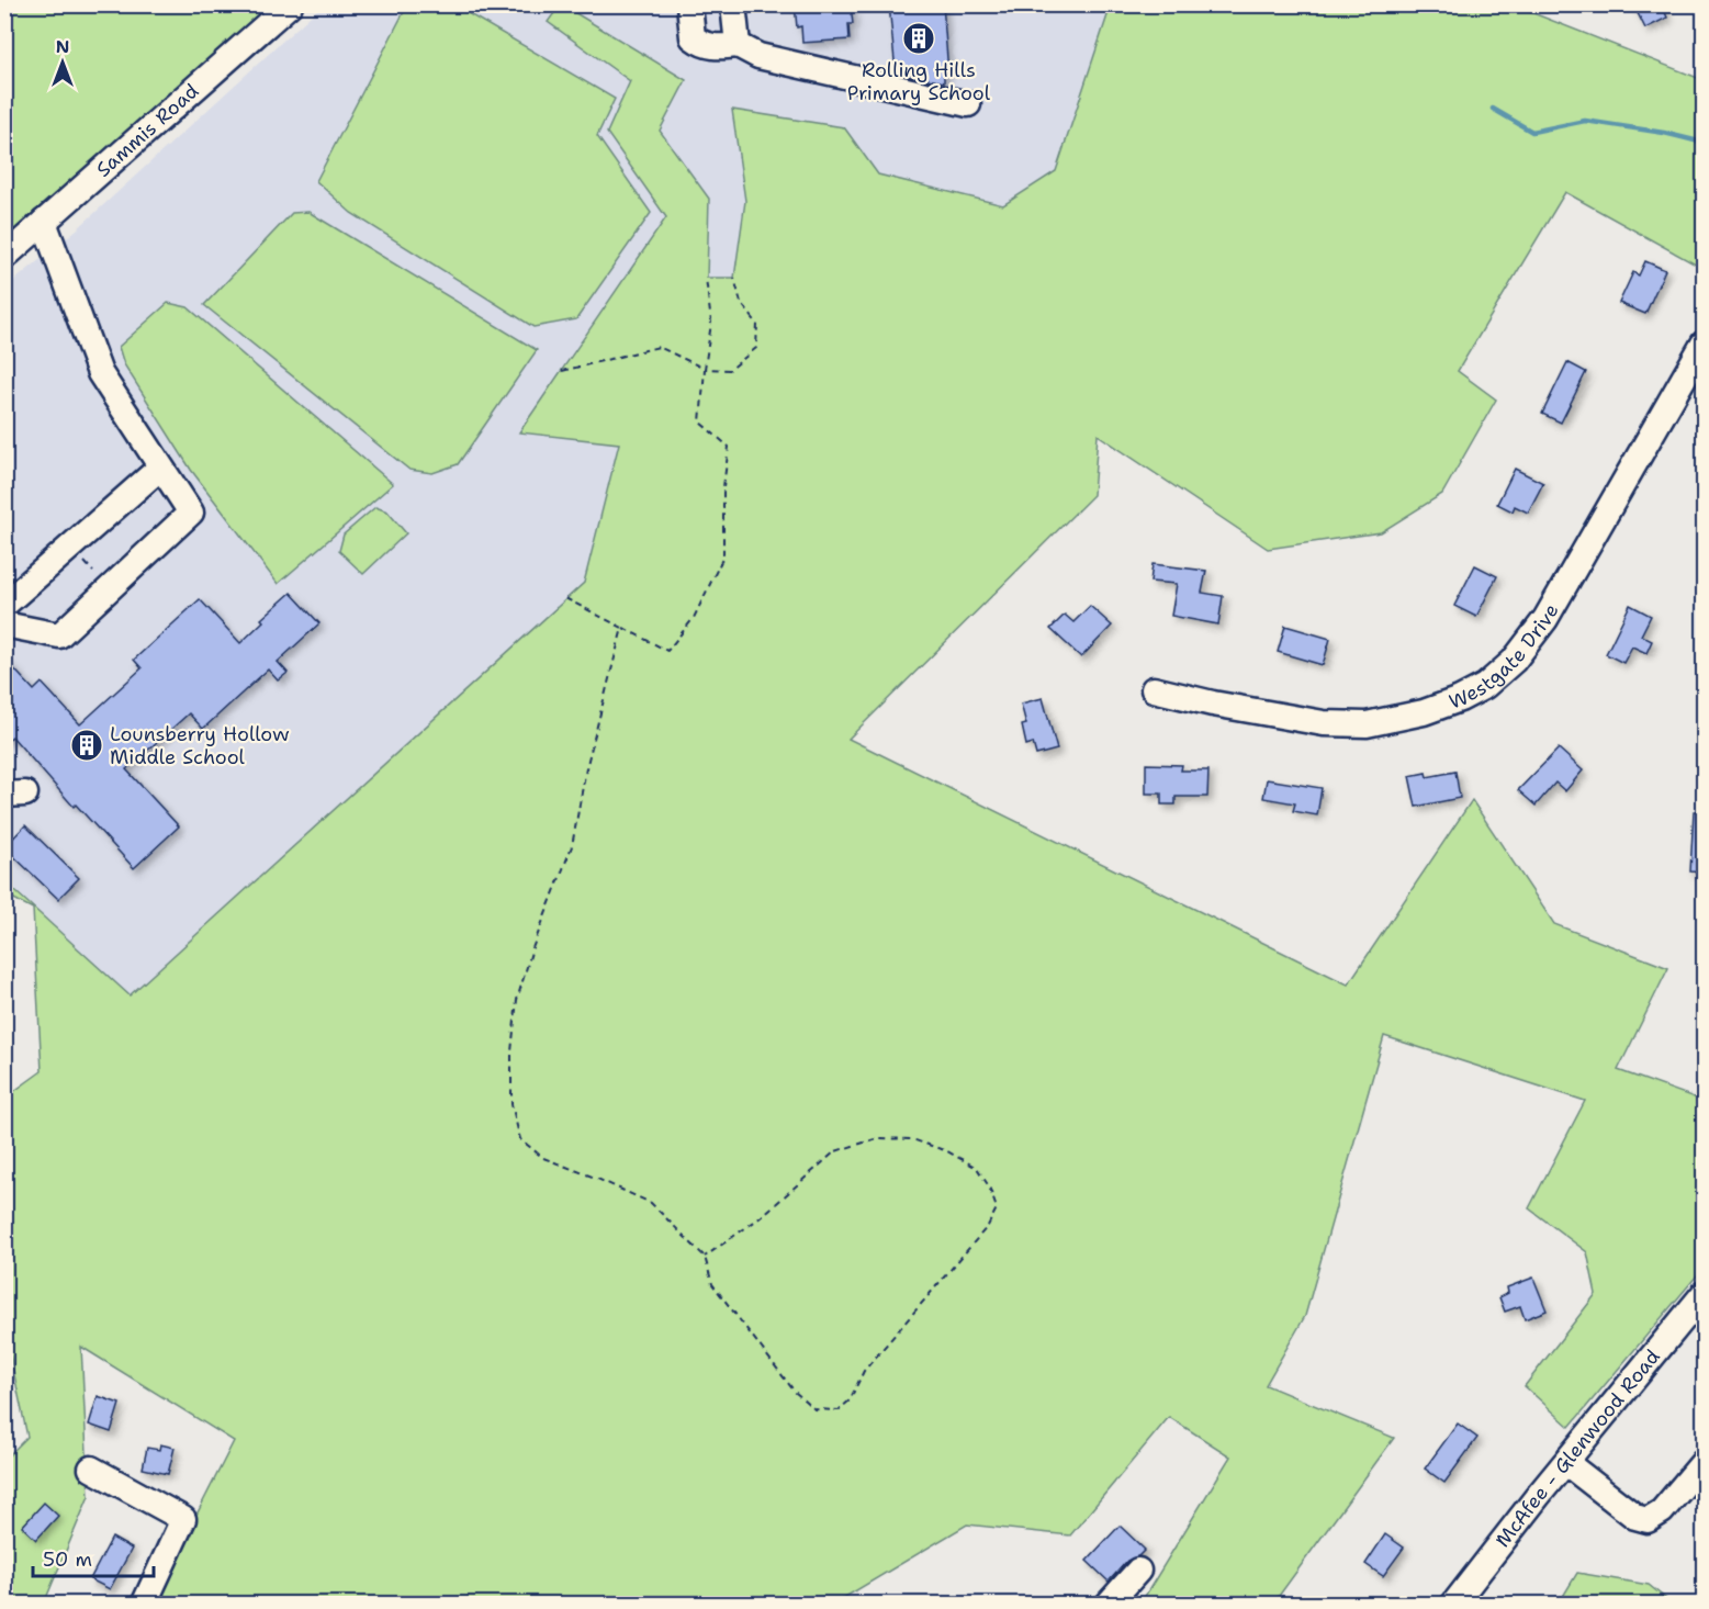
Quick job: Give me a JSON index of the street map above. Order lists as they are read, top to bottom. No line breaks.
{"streets":{"street":["Sammis Road","Westgate Drive","McAfee - Glenwood Road"]},"places":{"building":["Rolling Hills Primary School","Lounsberry Hollow Middle School"]},"scale_bar":"50 m","north":"top"}
